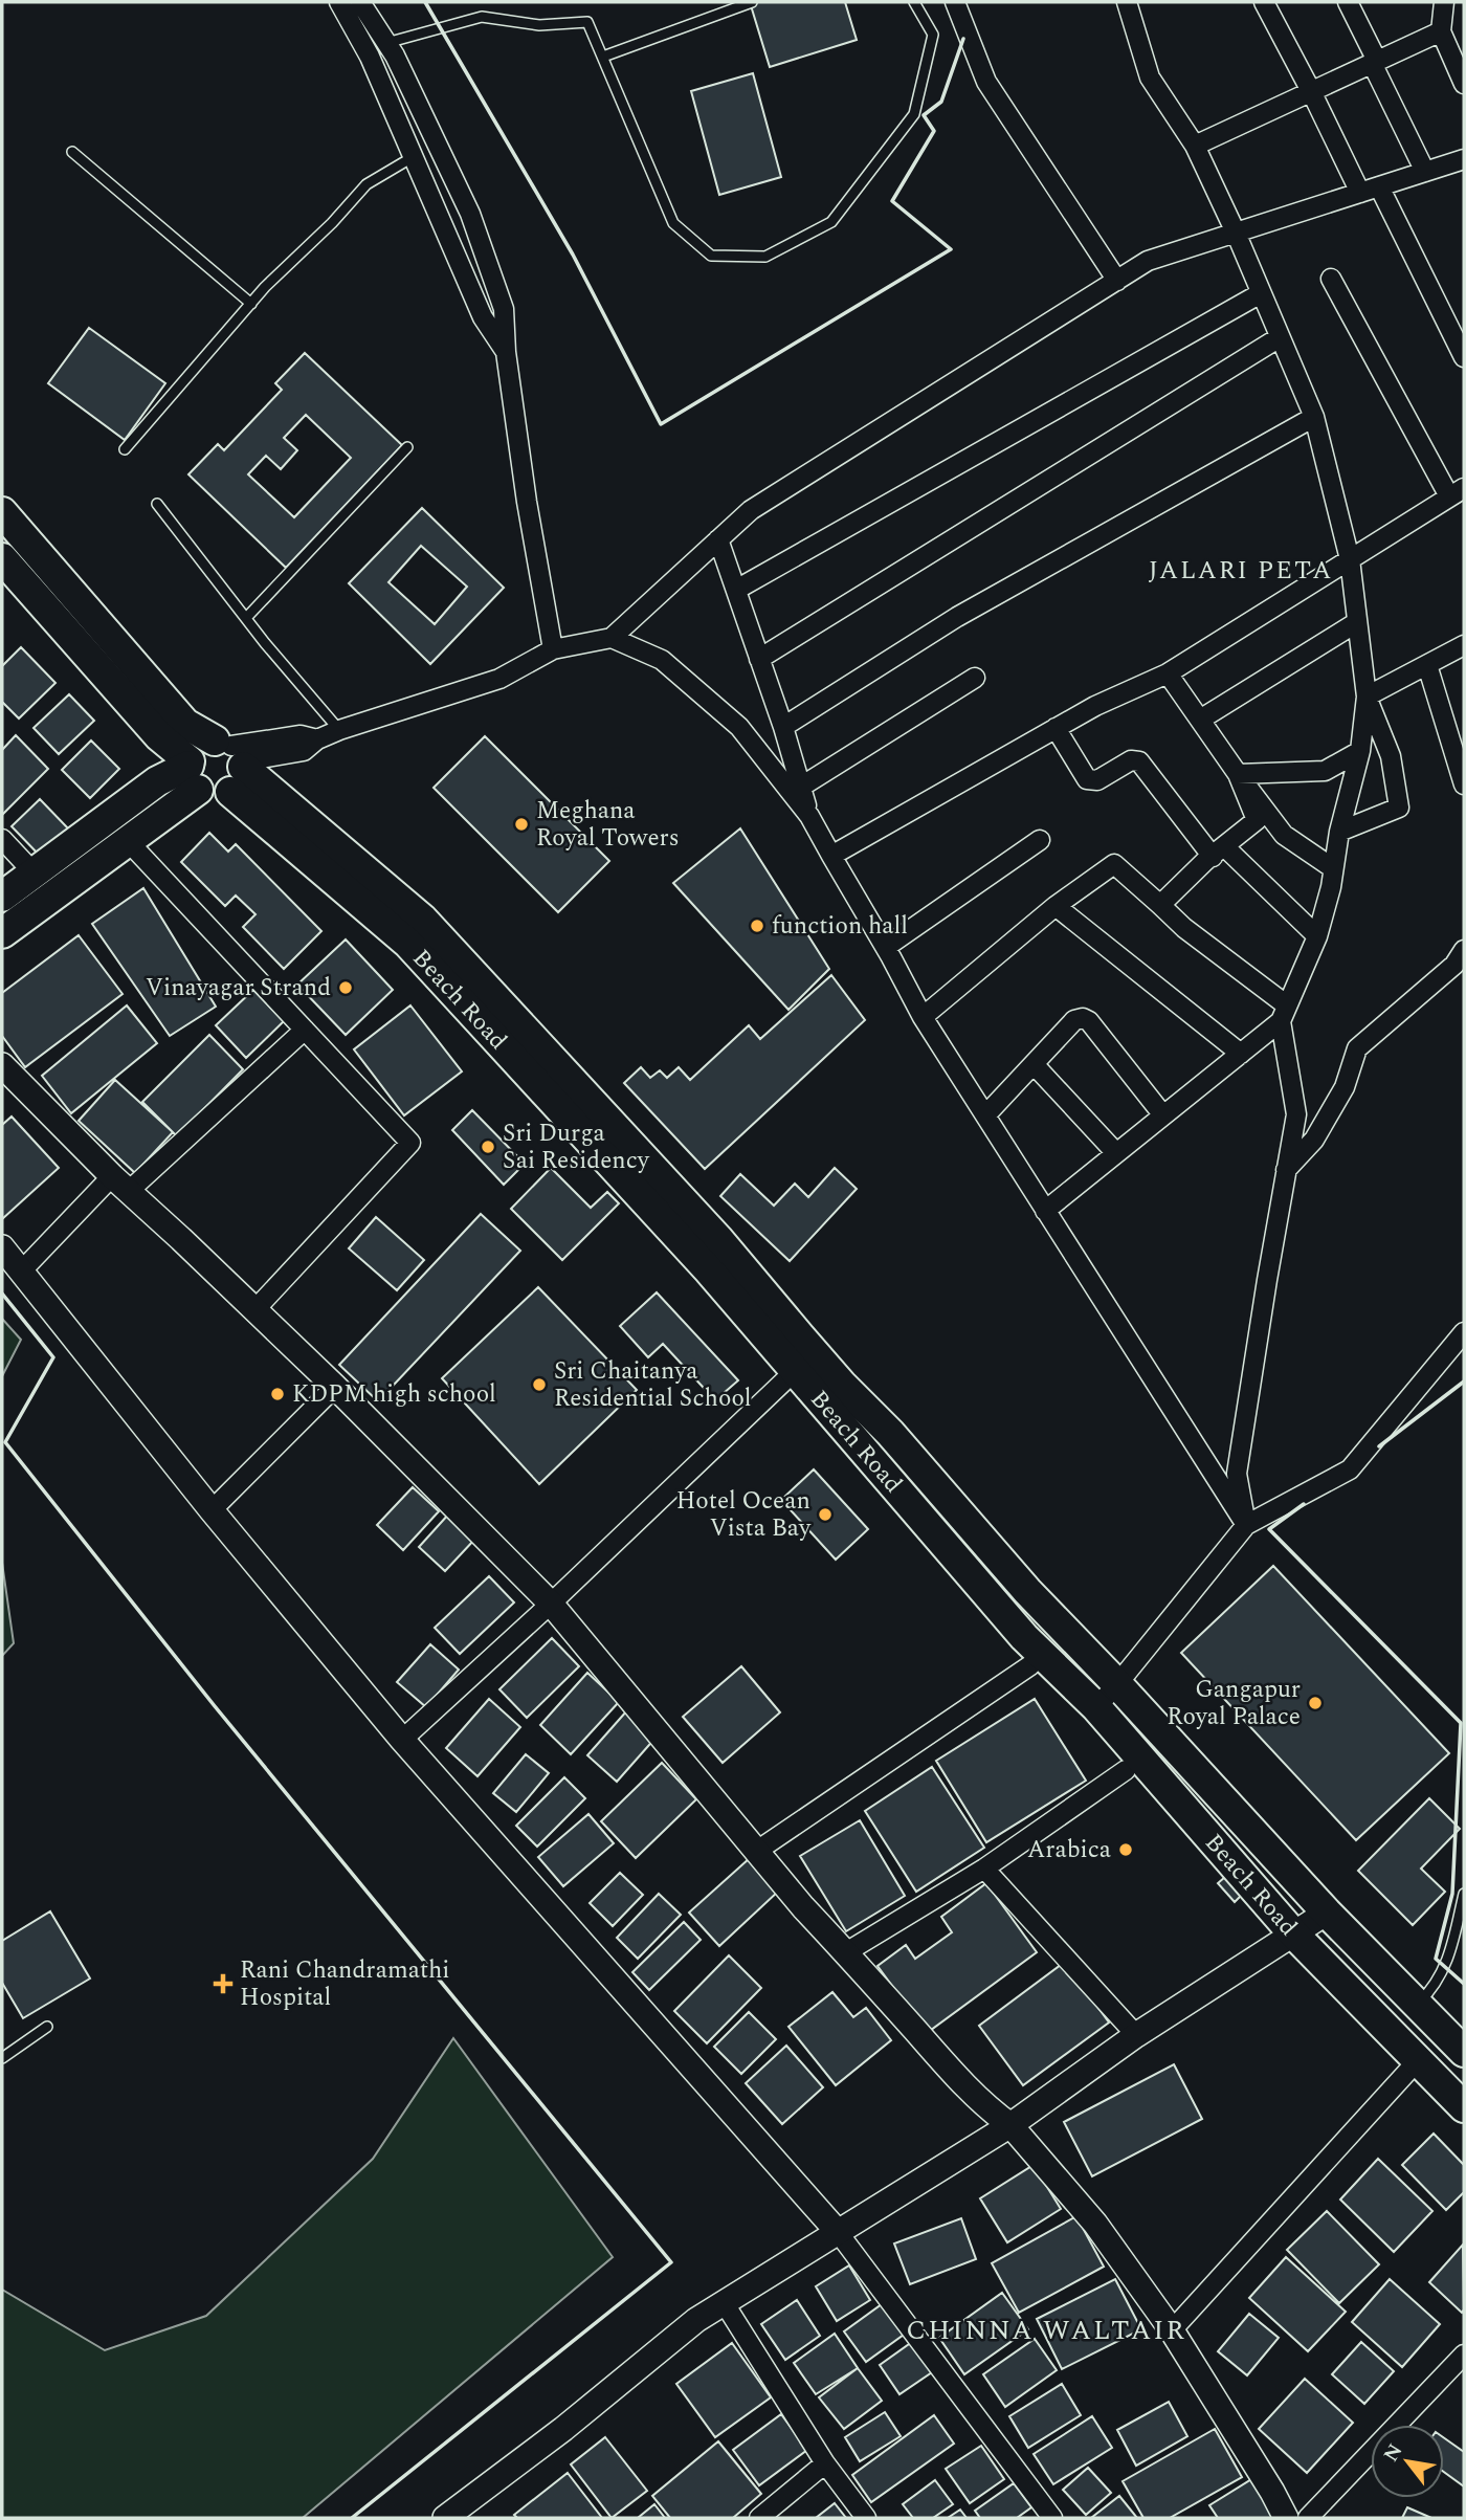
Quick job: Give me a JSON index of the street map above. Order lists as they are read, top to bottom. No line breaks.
{"streets":{"main road":["Beach Road"]},"districts":["JALARI PETA","CHINNA WALTAIR"],"places":{"other":["Meghana Royal Towers","function hall","Vinayagar Strand","Sri Durga Sai Residency","Sri Chaitanya Residential School","KDPM high school","Hotel Ocean Vista Bay","Gangapur Royal Palace","Arabica"],"health":["Rani Chandramathi Hospital"]},"north":"top left"}
